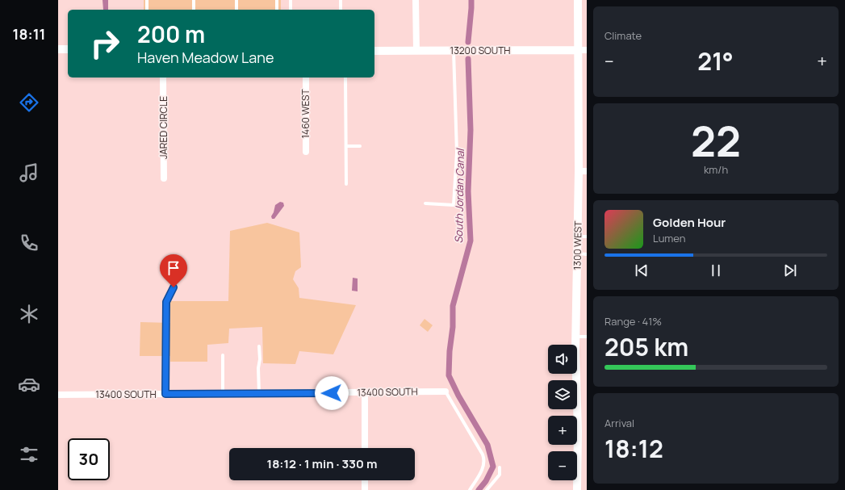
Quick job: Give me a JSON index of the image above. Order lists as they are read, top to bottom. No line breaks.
{"streets":{"street":["13200 SOUTH","1460 WEST","JARED CIRCLE","1300 WEST","13400 SOUTH"]},"crossings":[["13200 SOUTH","1300 WEST"]],"water":["South Jordan Canal"],"page":{"tabs":"18:11","tile":["Climate",["22","km/h"],["Range · 41%","205 km"],["Arrival","18:12"]],"turn":["200 m","Haven Meadow Lane"],"heat":["−","21°","+"],"song":["Golden Hour","Lumen"],"map_buttons":["+","−"],"limit":"30","trip":"18:12 · 1 min · 330 m"}}
